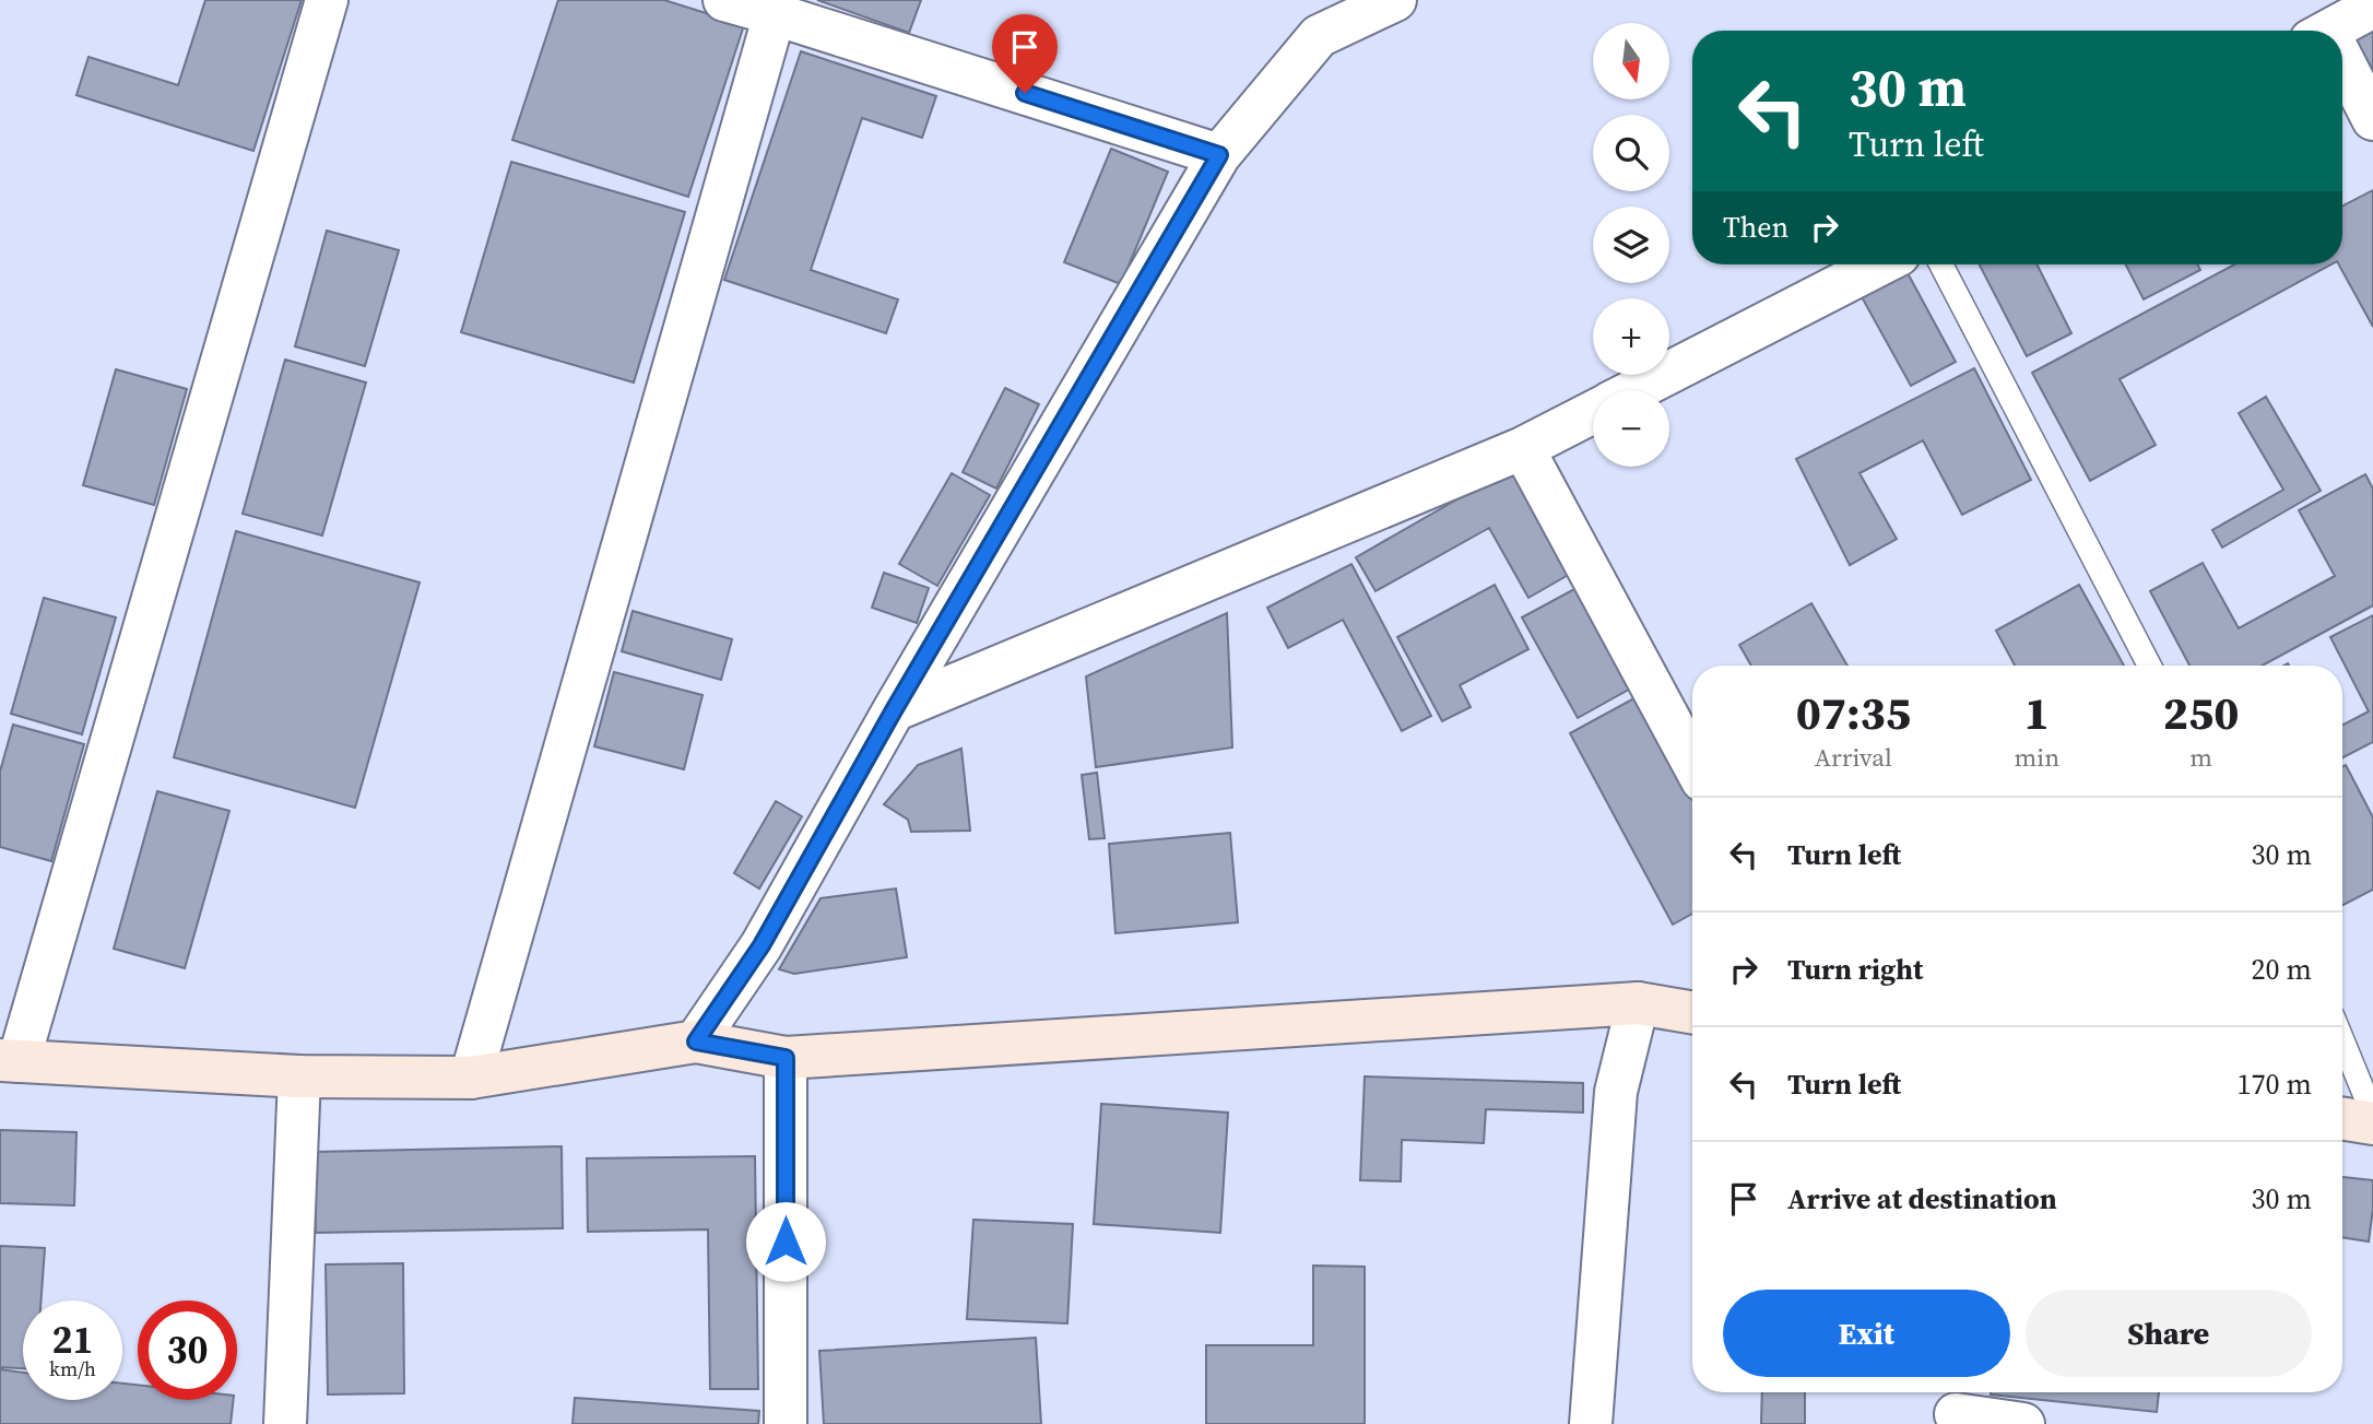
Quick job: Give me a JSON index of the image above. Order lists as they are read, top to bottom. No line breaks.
{"north":"bottom","page":{"map_buttons":["+","−"],"turn":["30 m","Turn left"],"then":"Then","eta":["07:35","Arrival","1","min","250","m"],"list":[{"name":"Turn left","value":"30 m"},{"name":"Turn right","value":"20 m"},{"name":"Turn left","value":"170 m"},{"name":"Arrive at destination","value":"30 m"}],"buttons":["Exit","Share"],"speed":"21 km/h","limit":"30"}}
